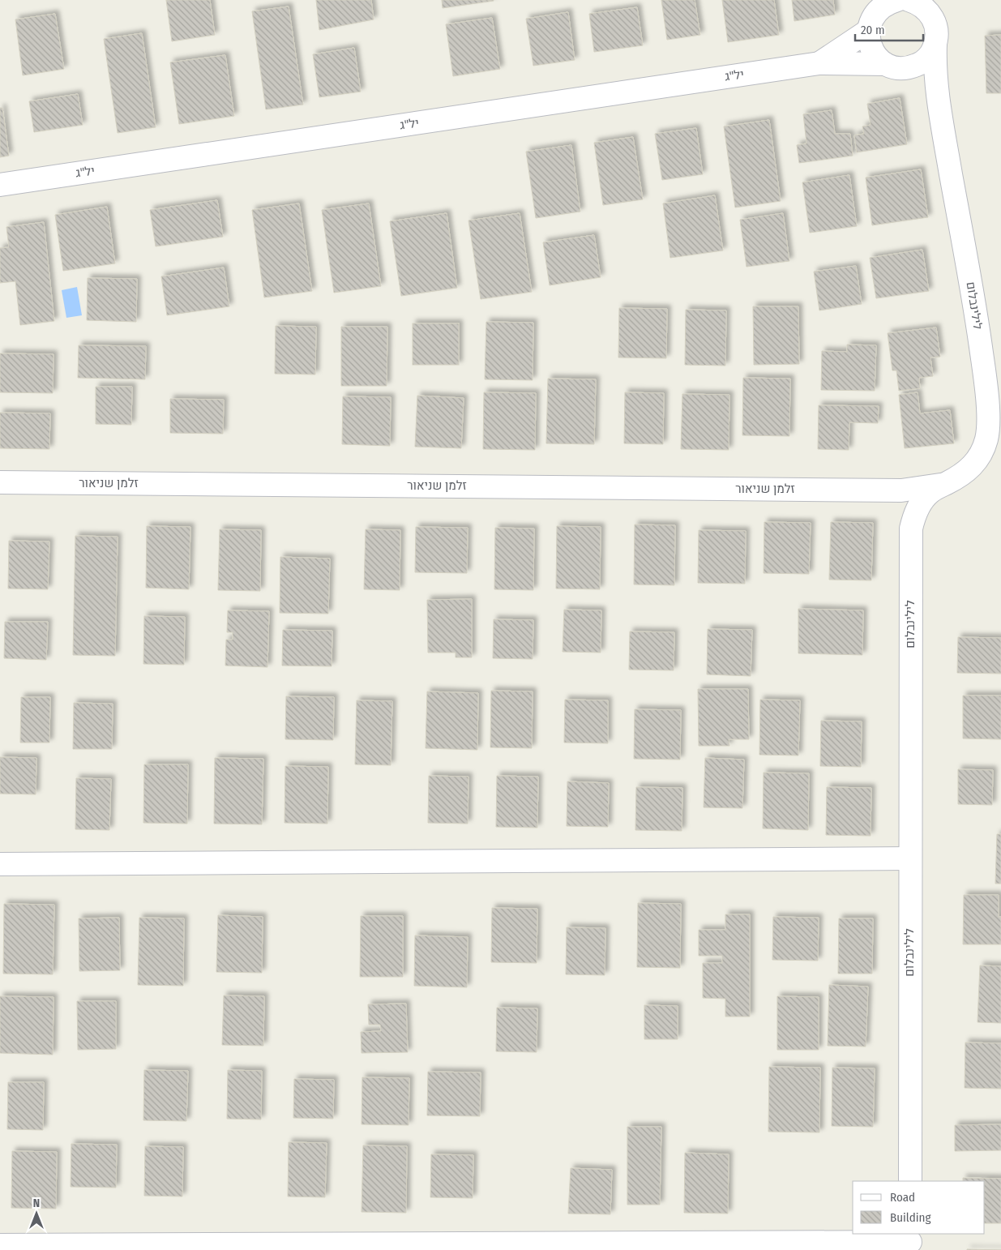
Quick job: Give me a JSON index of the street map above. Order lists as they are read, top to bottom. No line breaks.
{"streets":{"street":["יל\"ג","לילינבלום","זלמן שניאור"]},"crossings":[["יל\"ג","לילינבלום"],["לילינבלום","זלמן שניאור"]],"legend":["Road","Building"],"scale_bar":"20 m","north":"top"}
